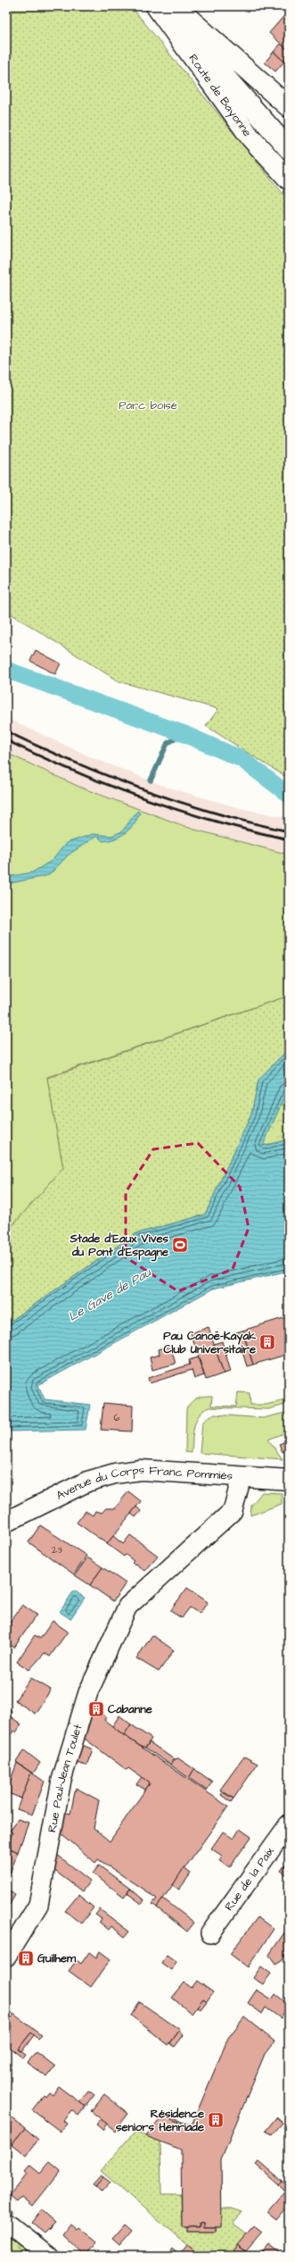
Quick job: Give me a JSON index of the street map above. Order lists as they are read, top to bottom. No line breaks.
{"streets":{"main road":["Route de Bayonne","Avenue du Corps Franc Pommiès"],"street":["Rue Paul-Jean Toulet","Rue de la Paix"]},"crossings":[["Avenue du Corps Franc Pommiès","Rue Paul-Jean Toulet"]],"water":["Le Gave de Pau"],"parks":["Parc boisé"],"places":{"sports":["Stade d'Eaux Vives du Pont d'Espagne"],"building":["Pau Canoë-Kayak Club Universitaire","Cabanne","Guilhem","Résidence seniors Henriade"]},"house_numbers":["6","23"]}
